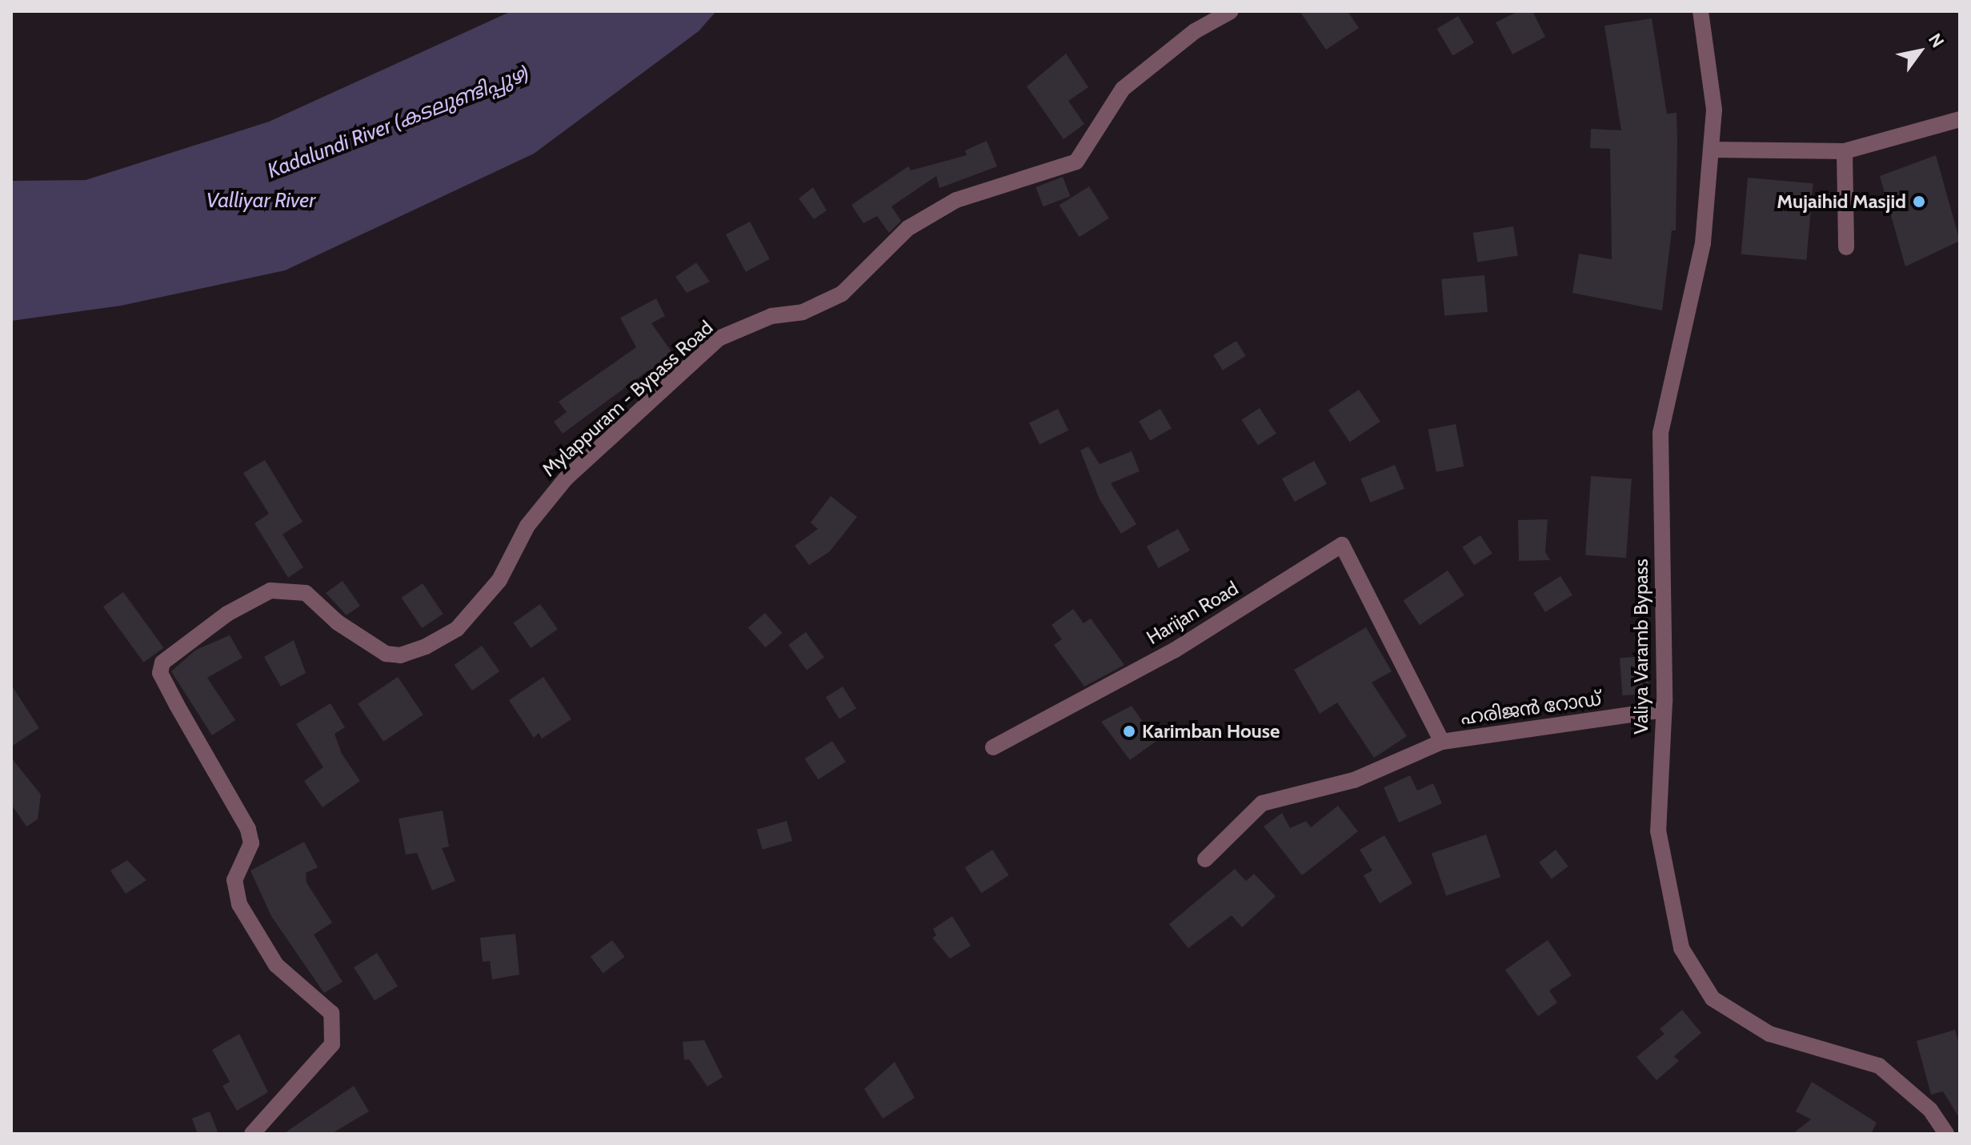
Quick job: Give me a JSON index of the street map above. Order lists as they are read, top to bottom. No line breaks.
{"streets":{"street":["Mylappuram - Bypass Road","Harijan Road","Valiya Varamb Bypass","ഹരിജൻ റോഡ്"]},"crossings":[["Harijan Road","ഹരിജൻ റോഡ്"],["Valiya Varamb Bypass","ഹരിജൻ റോഡ്"]],"water":["Kadalundi River (കടലുണ്ടിപ്പുഴ)","Valliyar River"],"places":["Mujaihid Masjid","Karimban House"],"north":"top right"}
